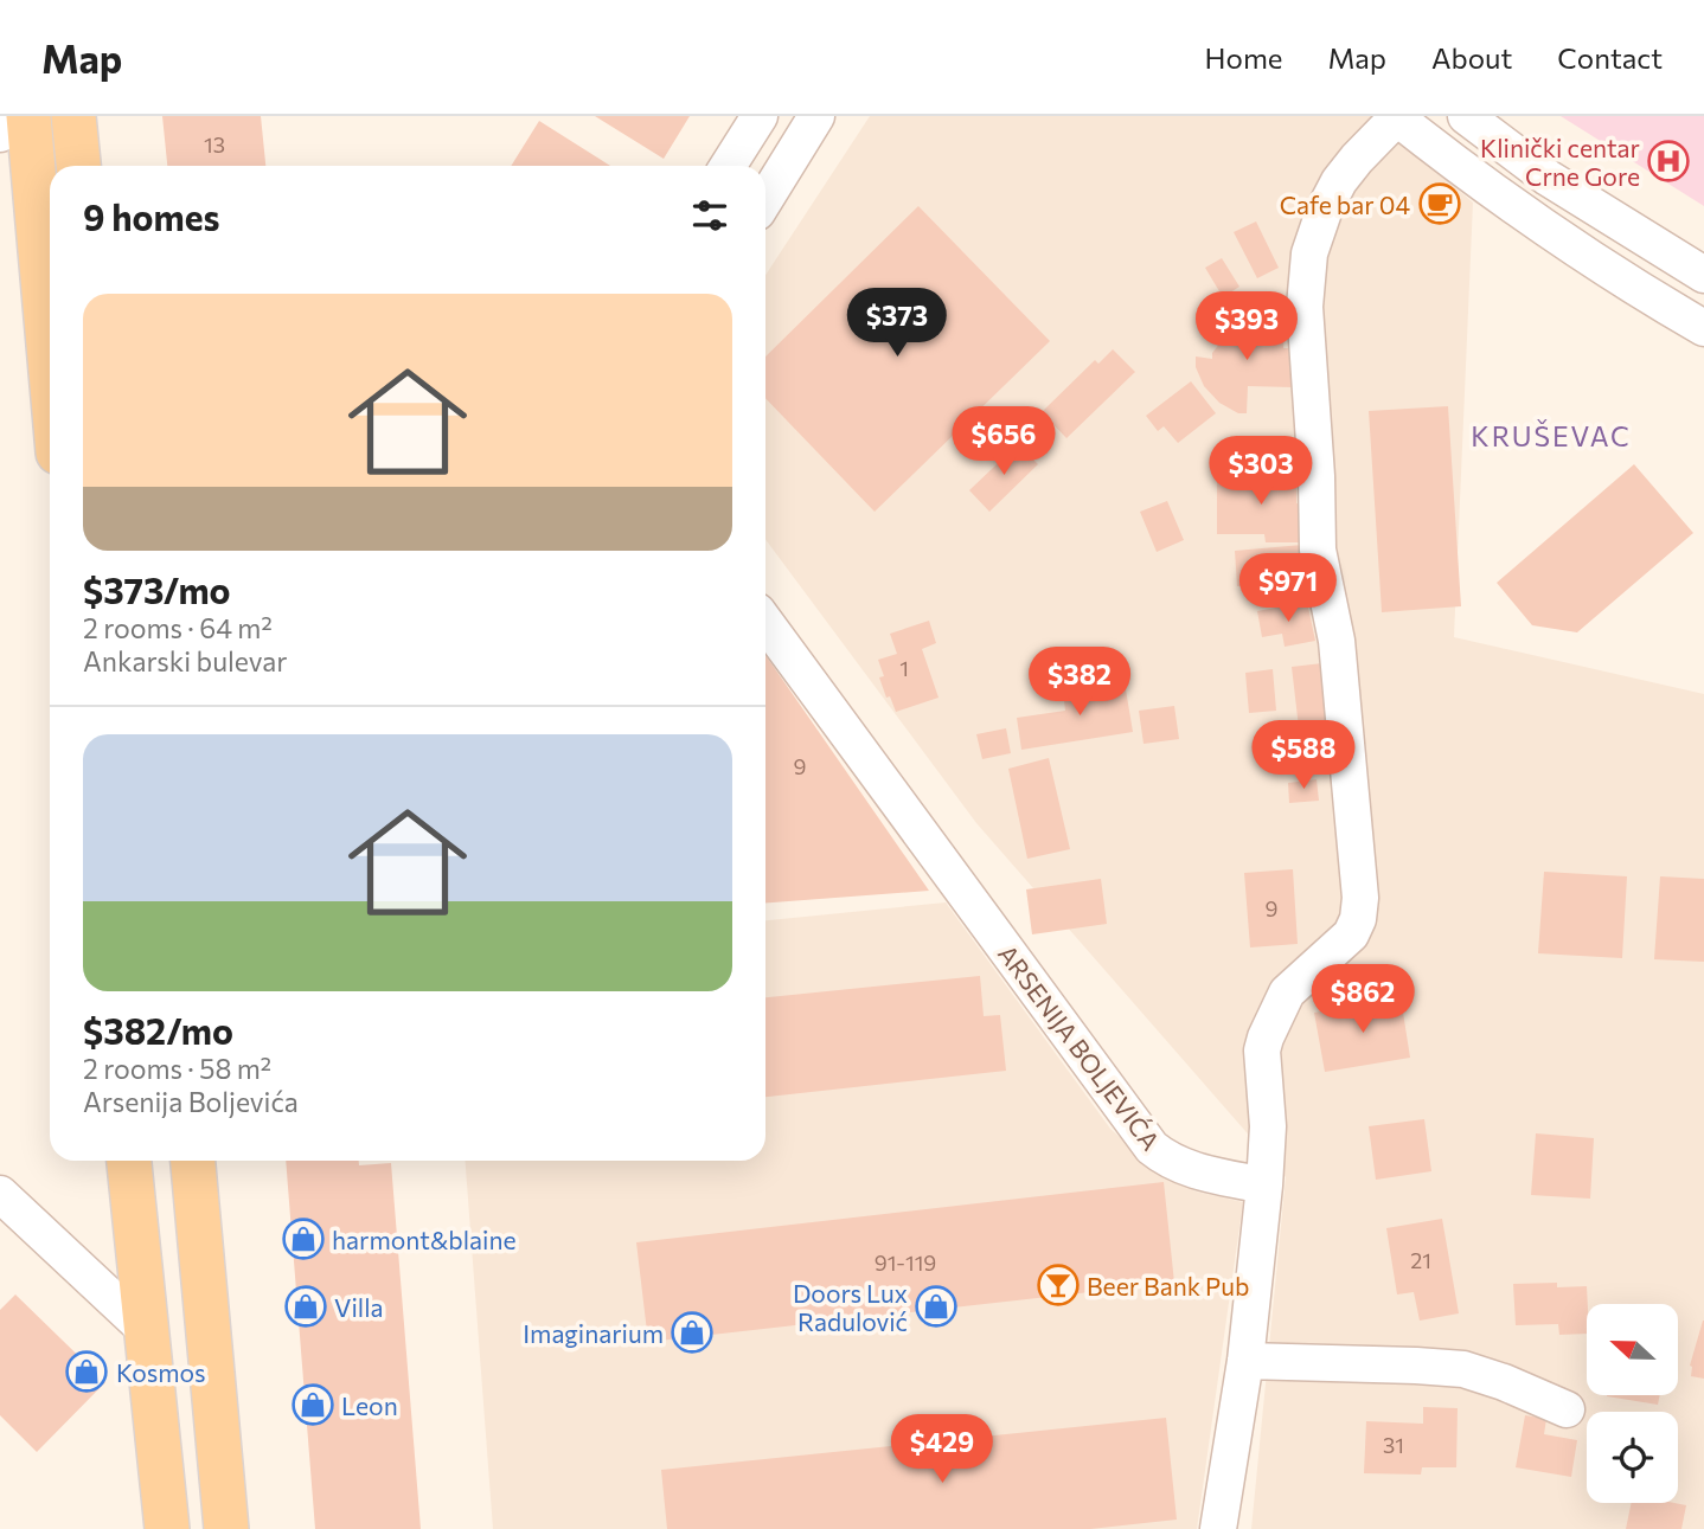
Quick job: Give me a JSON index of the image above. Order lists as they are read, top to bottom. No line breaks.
{"streets":{"street":["ARSENIJA BOLJEVIĆA"]},"districts":["KRUŠEVAC"],"places":{"hospital":["Klinički centar Crne Gore"],"cafe":["Cafe bar 04"],"shop":["harmont&blaine","Villa","Doors Lux Radulović","Imaginarium","Kosmos","Leon"],"bar":["Beer Bank Pub"]},"house_numbers":["13","1","9","9","21","91-119","31"],"north":"left","page":{"header":"Map","nav":["Home","Map","About","Contact"],"heading":"9 homes","list":[{"name":"$373/mo","note":"2 rooms · 64 m² · Ankarski bulevar"},{"name":"$382/mo","note":"2 rooms · 58 m² · Arsenija Boljevića"}],"price":["$373","$393","$656","$303","$971","$382","$588","$862","$429"]}}
